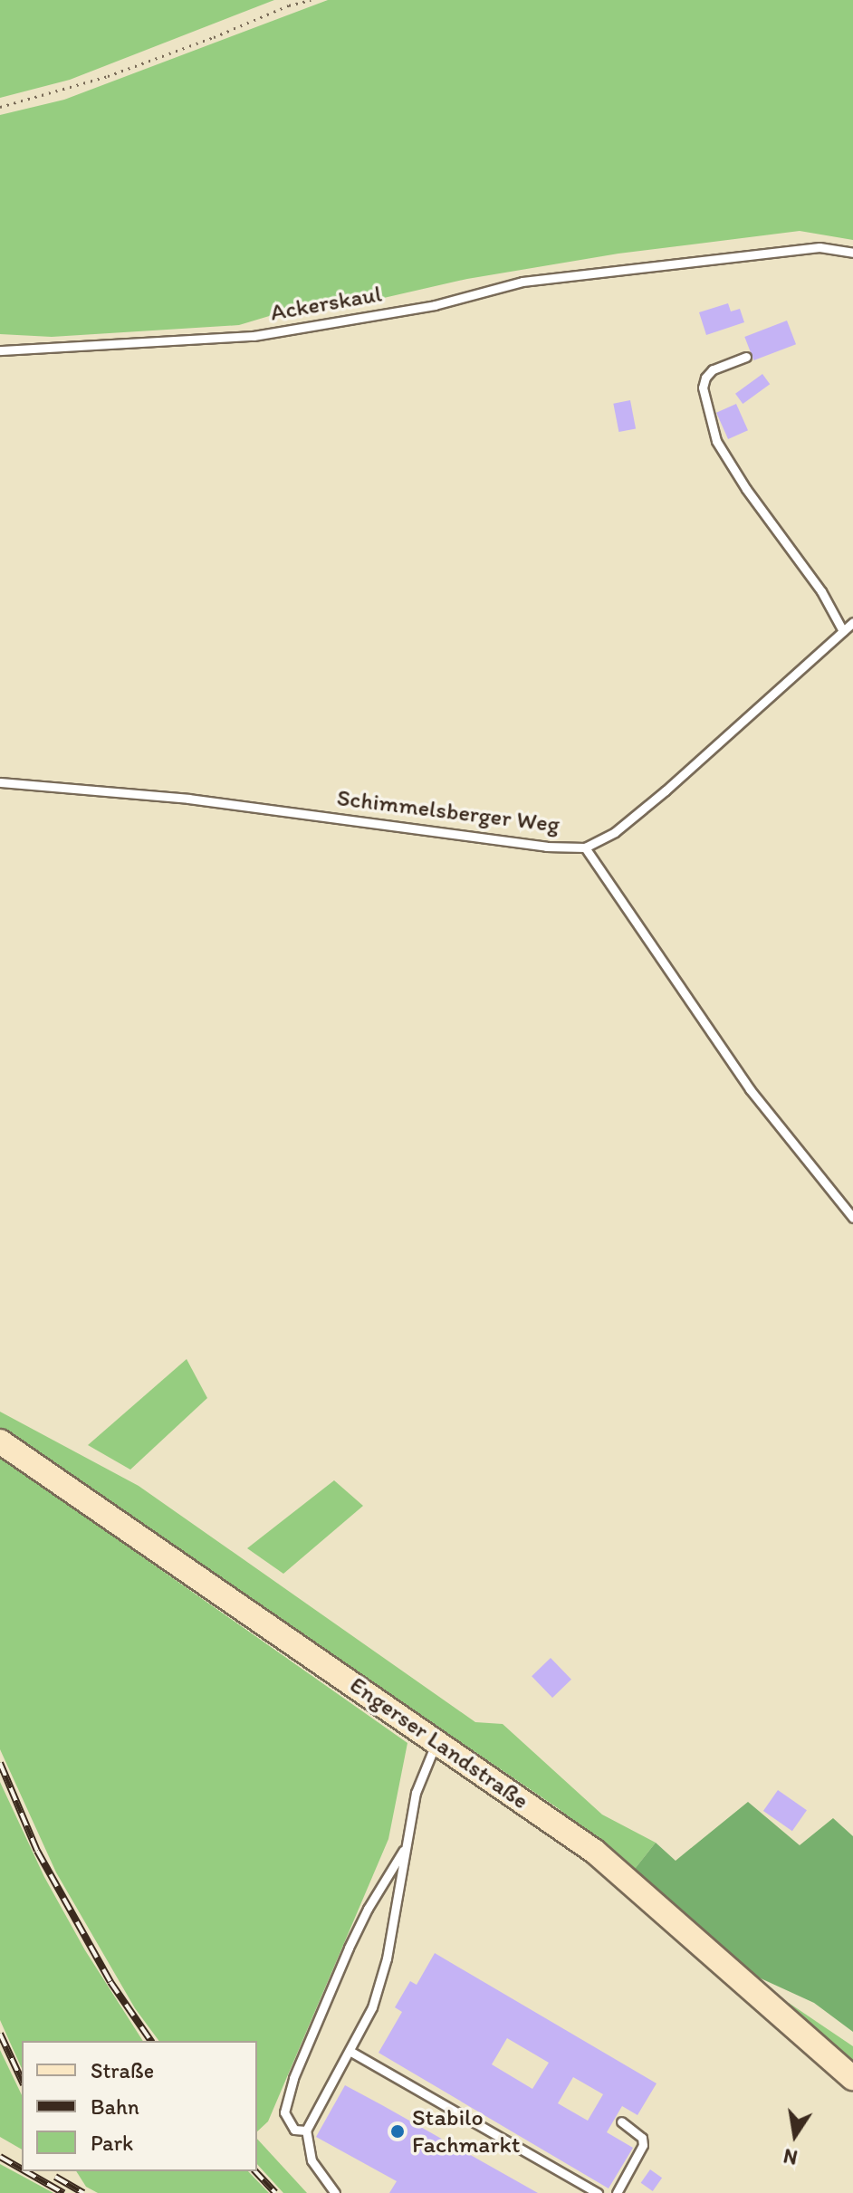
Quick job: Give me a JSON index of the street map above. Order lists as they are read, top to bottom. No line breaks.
{"streets":{"main road":["Engerser Landstraße"],"lane":["Ackerskaul","Schimmelsberger Weg"]},"places":["Stabilo Fachmarkt"],"legend":["Straße","Bahn","Park"],"north":"bottom"}
